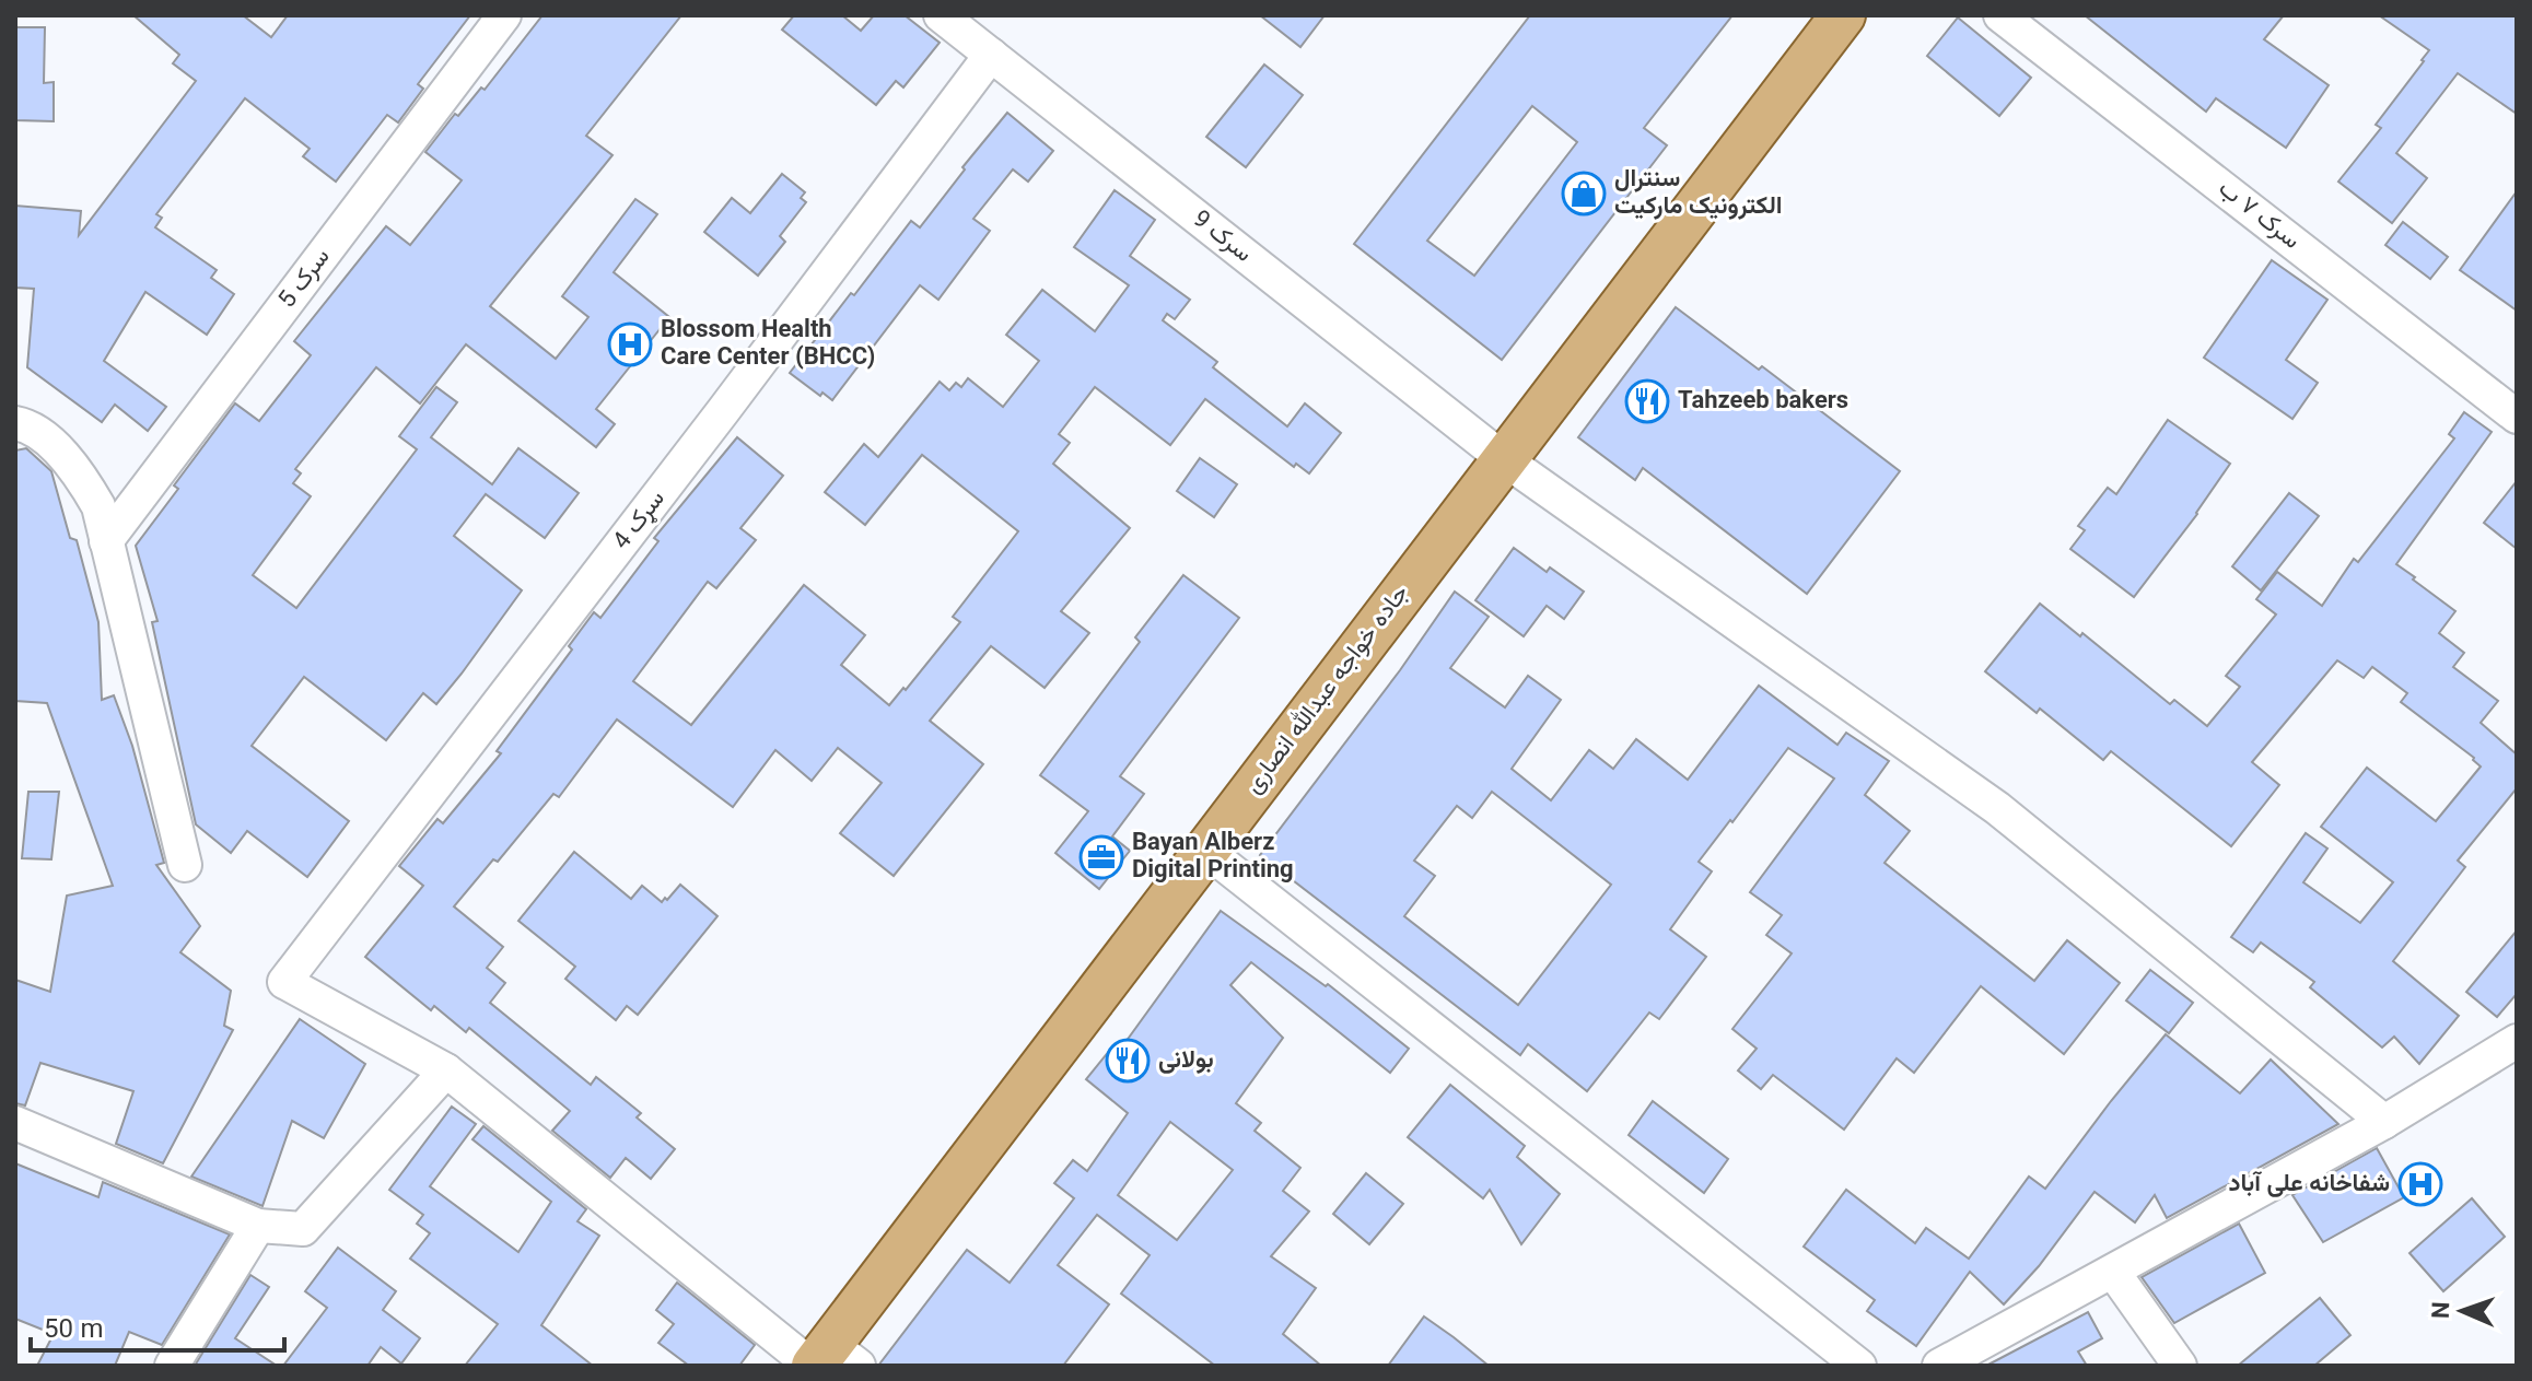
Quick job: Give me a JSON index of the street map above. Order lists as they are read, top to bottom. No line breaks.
{"streets":{"main road":["جاده خواجه عبدالله انصاری"],"street":["سرک ۷ ب","سرک 9","سرک 5","سړک 4"]},"crossings":[["سرک 9","سړک 4"],["سرک 9","جاده خواجه عبدالله انصاری"]],"places":{"shop":["سنترال الکترونیک مارکیت"],"hospital":["Blossom Health Care Center (BHCC)","شفاخانه علی آباد"],"restaurant":["Tahzeeb bakers","بولانی"],"office":["Bayan Alberz Digital Printing"]},"scale_bar":"50 m","north":"left"}
